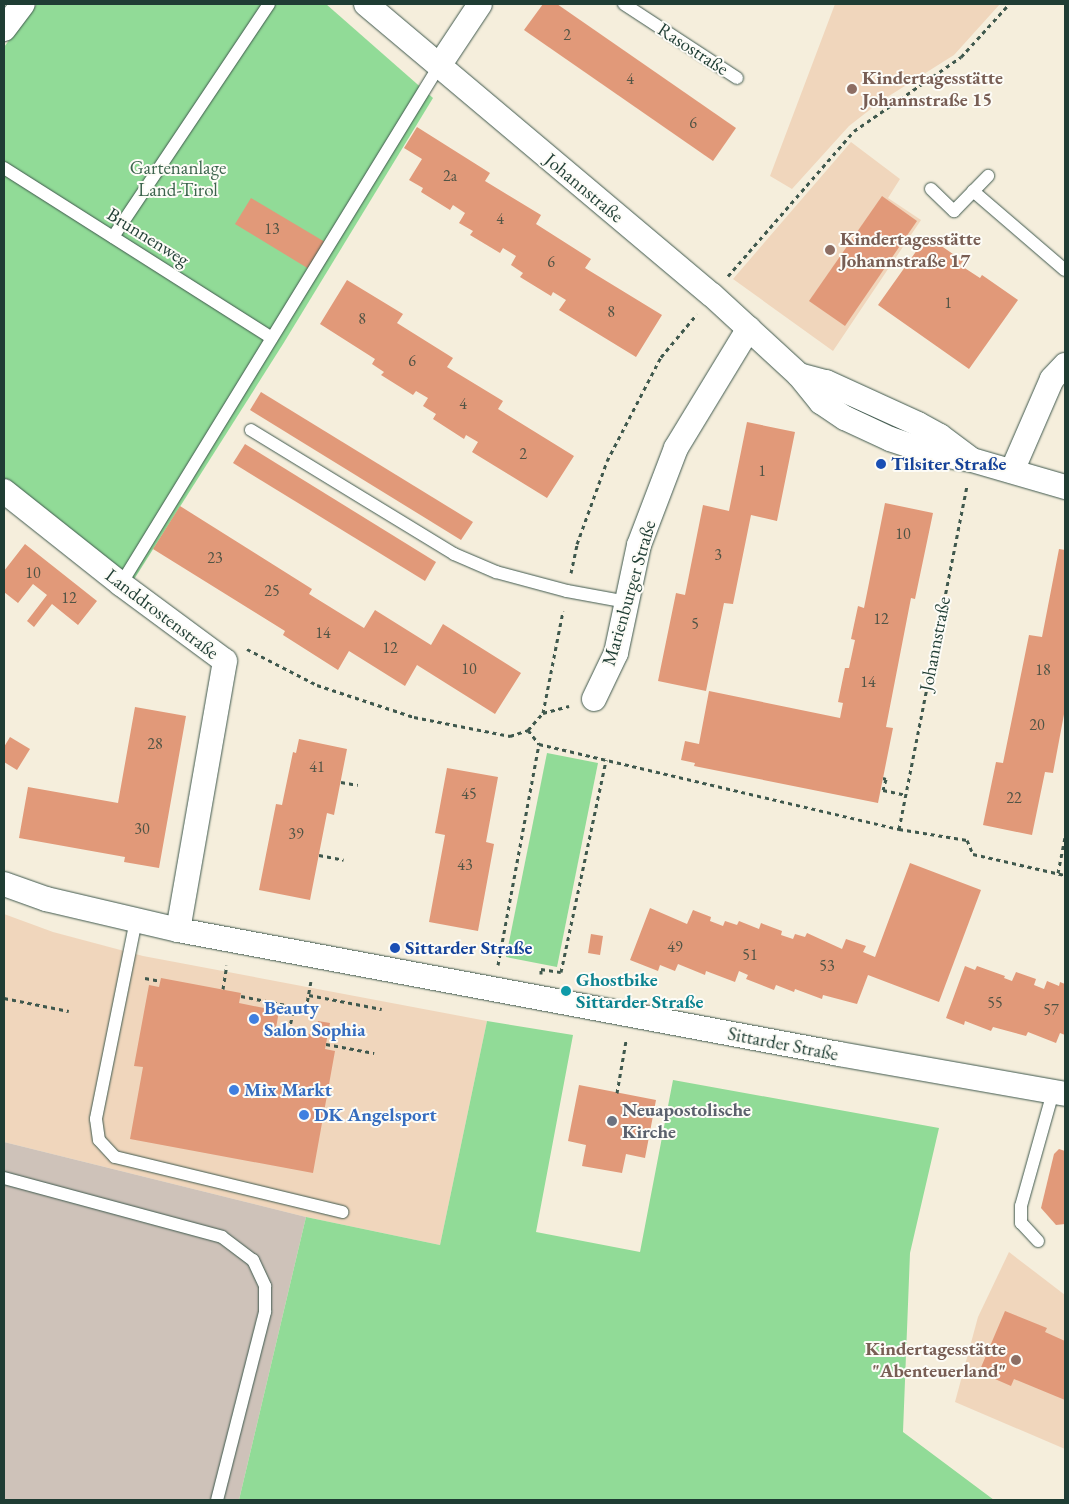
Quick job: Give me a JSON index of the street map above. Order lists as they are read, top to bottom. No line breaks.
{"streets":{"street":["Johannstraße","Marienburger Straße","Landdrostenstraße","Sittarder Straße"],"lane":["Rasostraße","Brunnenweg"]},"crossings":[["Johannstraße","Marienburger Straße"],["Landdrostenstraße","Sittarder Straße"]],"parks":["Gartenanlage Land-Tirol"],"places":["Kindertagesstätte Johannstraße 15","Kindertagesstätte Johannstraße 17","Tilsiter Straße","Sittarder Straße","Ghostbike Sittarder Straße","Beauty Salon Sophia","Mix Markt","DK Angelsport","Neuapostolische Kirche","Kindertagesstätte \"Abenteuerland\""],"house_numbers":["2","4","6","2a","4","13","6","1","8","8","6","4","2","1","10","3","23","10","25","12","12","5","14","12","10","18","14","20","28","41","45","22","30","39","43","49","51","53","55","57"]}
